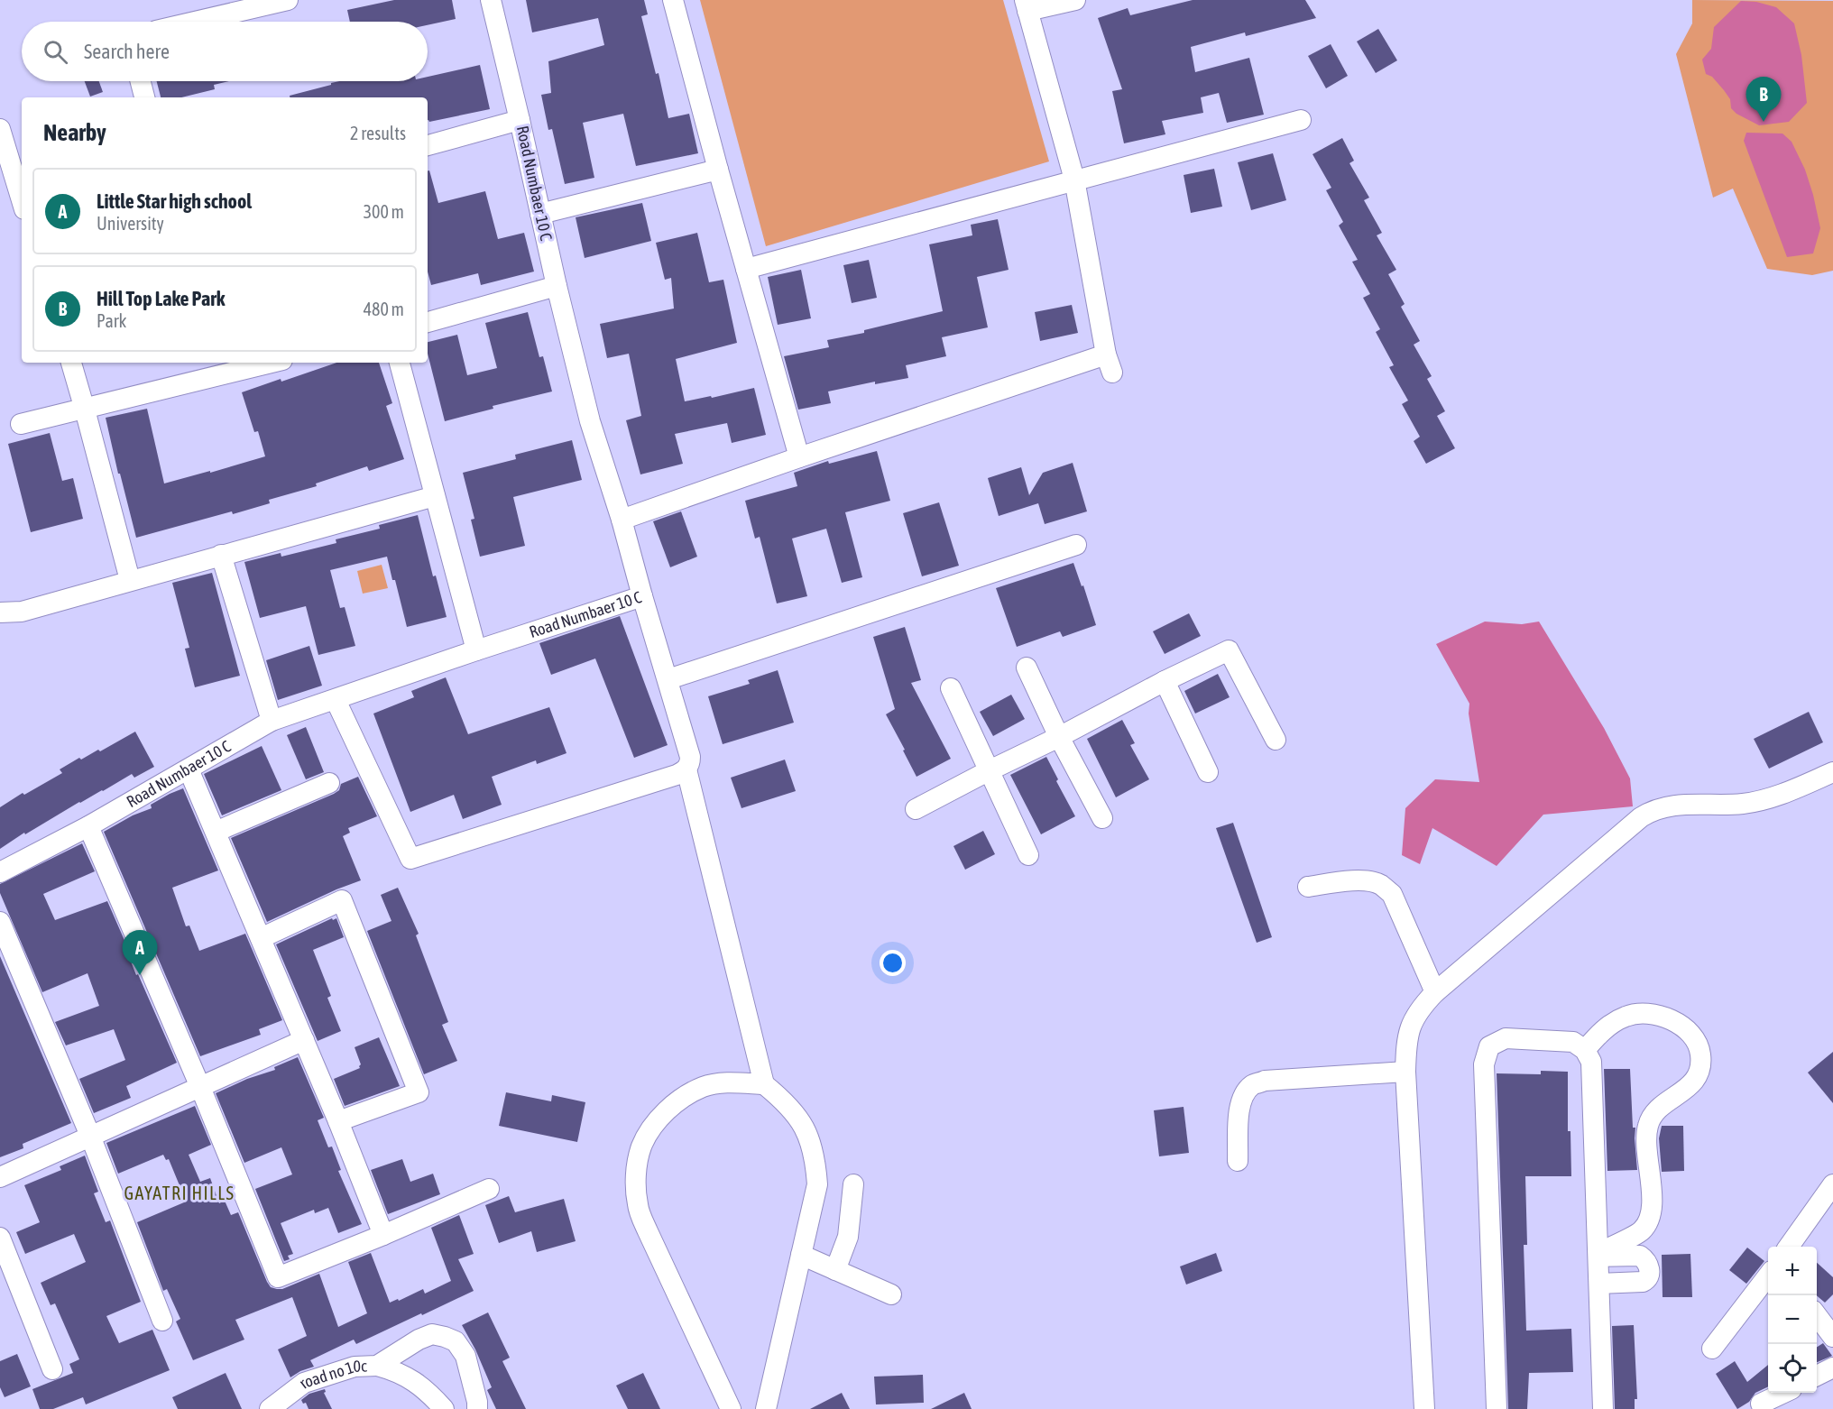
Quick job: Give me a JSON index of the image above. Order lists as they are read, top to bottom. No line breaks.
{"streets":{"street":["Road Numbaer 10 C","road no 10c"]},"districts":["GAYATRI HILLS"],"page":{"search":"Search here","pins":["B","A"],"heading":["Nearby","2 results"],"list":[{"mark":"A","name":"Little Star high school","note":"University","value":"300 m"},{"mark":"B","name":"Hill Top Lake Park","note":"Park","value":"480 m"}],"map_buttons":["+","−"]}}
